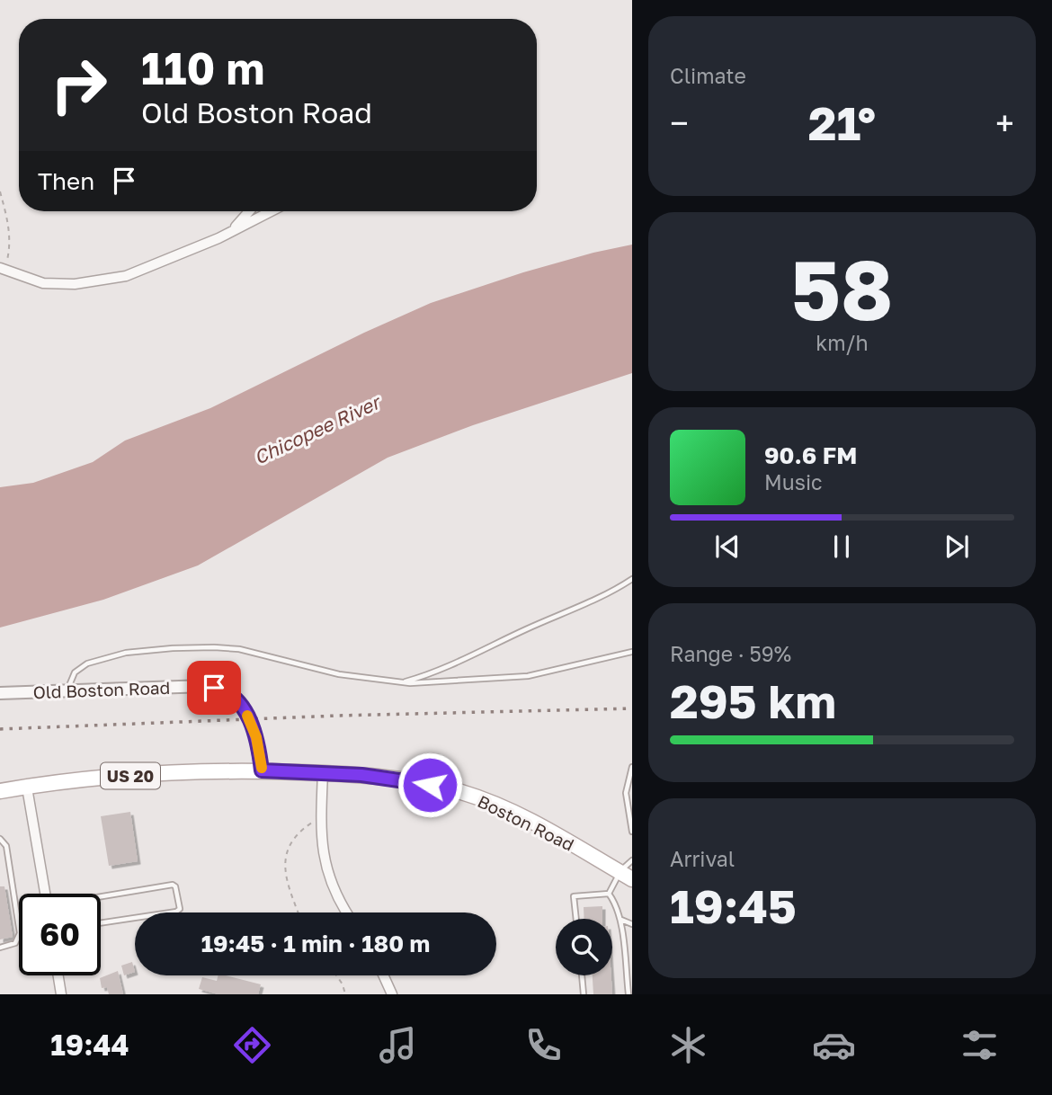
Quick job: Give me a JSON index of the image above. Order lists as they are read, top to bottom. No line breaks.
{"streets":{"main road":["US 20","Boston Road"],"street":["Old Boston Road"]},"crossings":[["Old Boston Road","Boston Road"]],"water":["Chicopee River"],"page":{"tile":["Climate",["58","km/h"],["Range · 59%","295 km"],["Arrival","19:45"]],"turn":["110 m","Old Boston Road"],"heat":["−","21°","+"],"then":"Then","song":["90.6 FM","Music"],"limit":"60","trip":"19:45 · 1 min · 180 m","tabs":"19:44"}}
